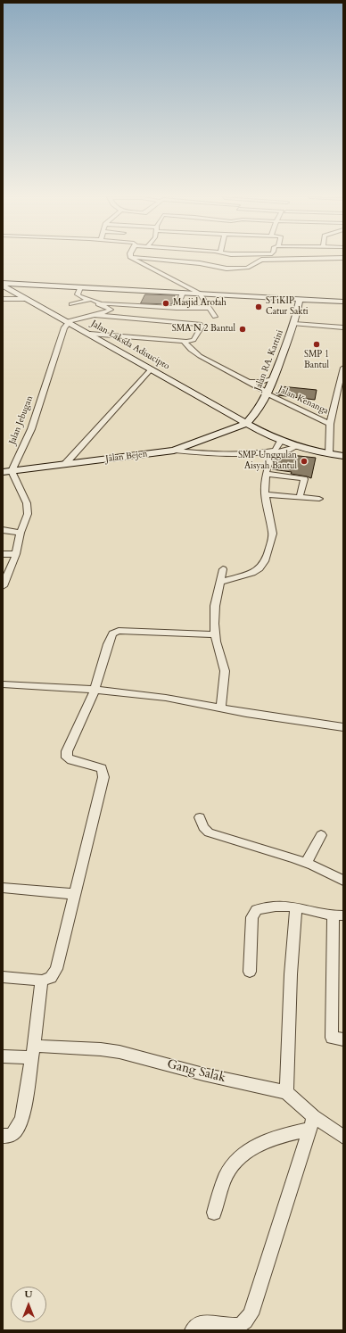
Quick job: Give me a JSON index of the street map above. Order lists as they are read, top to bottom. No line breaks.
{"streets":{"main road":["Jalan Laksda Adisucipto","Jalan RA. Kartini","Jalan Bejen"],"street":["Jalan Kenanga","Jalan Jebugan","Gang Salak"]},"crossings":[["Jalan Laksda Adisucipto","Jalan RA. Kartini"],["Jalan Laksda Adisucipto","Jalan Jebugan"],["Jalan Laksda Adisucipto","Jalan Bejen"],["Jalan RA. Kartini","Jalan Kenanga"],["Jalan RA. Kartini","Jalan Bejen"],["Jalan Jebugan","Jalan Bejen"]],"places":["Masjid Arofah","STiKIP Catur Sakti","SMA N 2 Bantul","SMP 1 Bantul","SMP Unggulan Aisyah Bantul"],"north":"top"}
